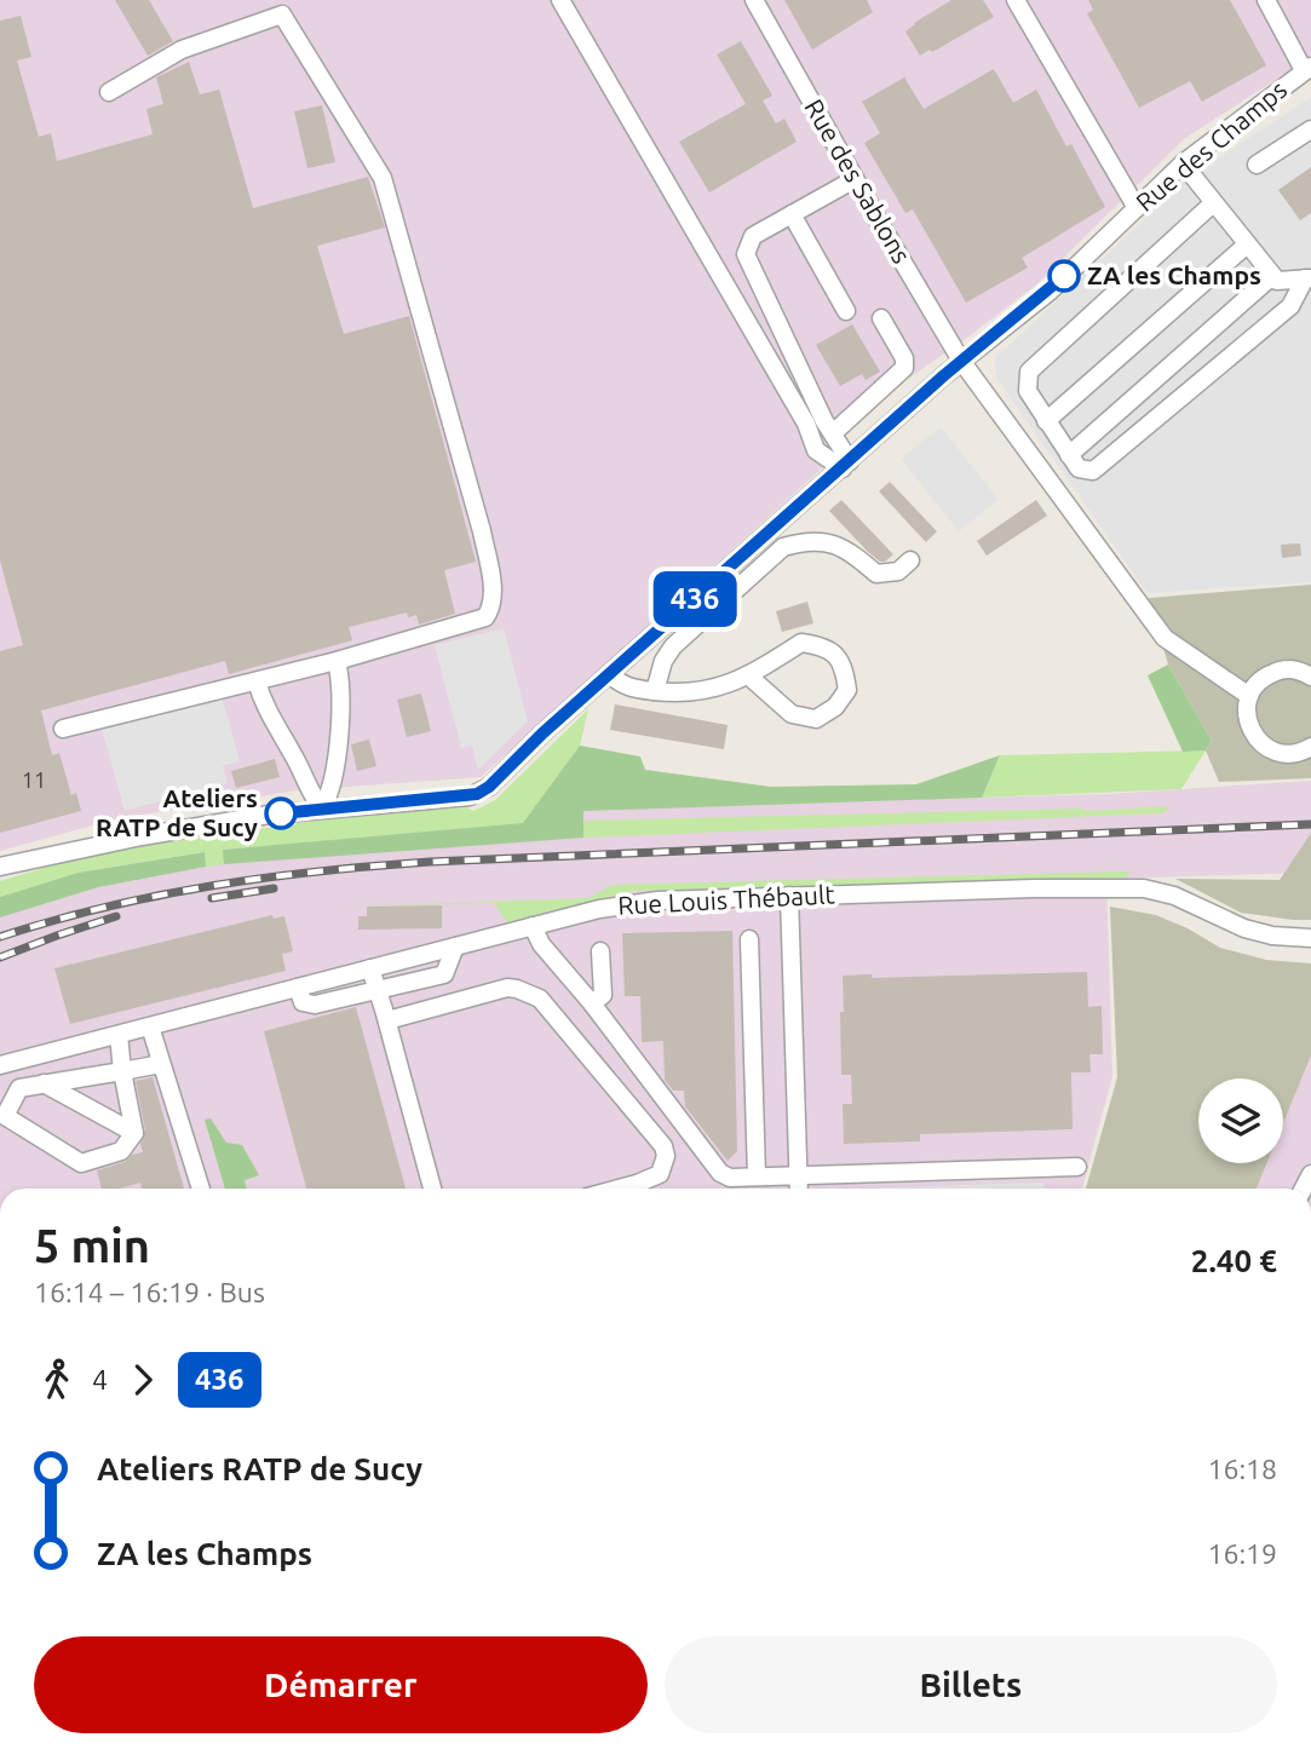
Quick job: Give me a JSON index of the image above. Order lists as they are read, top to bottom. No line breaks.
{"streets":{"street":["Rue des Champs","Rue des Sablons","Rue Louis Thébault"]},"crossings":[["Rue des Champs","Rue des Sablons"]],"places":["ZA les Champs","Ateliers RATP de Sucy"],"lines":["bus line 436"],"house_numbers":["11"],"page":{"on_map":"436","heading":["5 min","16:14 – 16:19 · Bus","2.40 €"],"legs":["4","436"],"list":[{"name":"Ateliers RATP de Sucy","value":"16:18"},{"name":"ZA les Champs","value":"16:19"}],"buttons":["Démarrer","Billets"]}}
